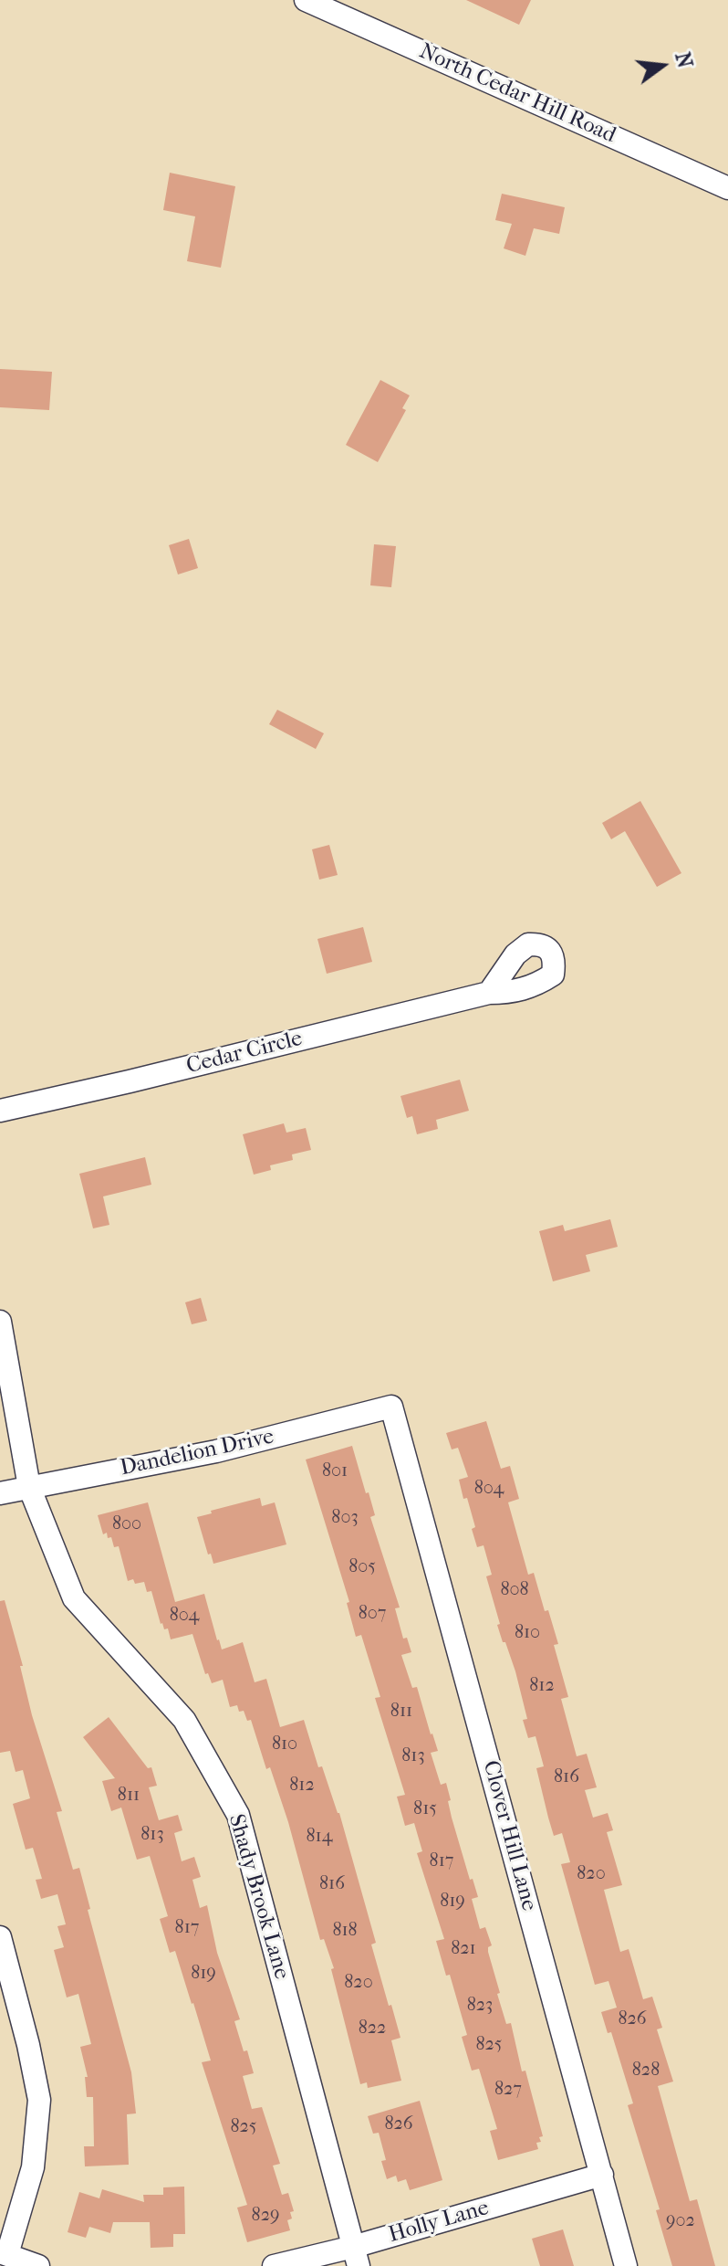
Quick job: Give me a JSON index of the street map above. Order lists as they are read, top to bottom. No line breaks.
{"streets":{"street":["North Cedar Hill Road","Cedar Circle","Dandelion Drive","Clover Hill Lane","Shady Brook Lane","Holly Lane"]},"crossings":[["Dandelion Drive","Clover Hill Lane"],["Dandelion Drive","Shady Brook Lane"],["Clover Hill Lane","Holly Lane"],["Shady Brook Lane","Holly Lane"]],"house_numbers":["801","804","803","800","805","808","807","804","810","812","811","810","813","816","812","811","815","813","814","817","820","816","819","817","818","821","819","820","823","826","822","825","828","827","826","825","829","902"],"north":"right"}
